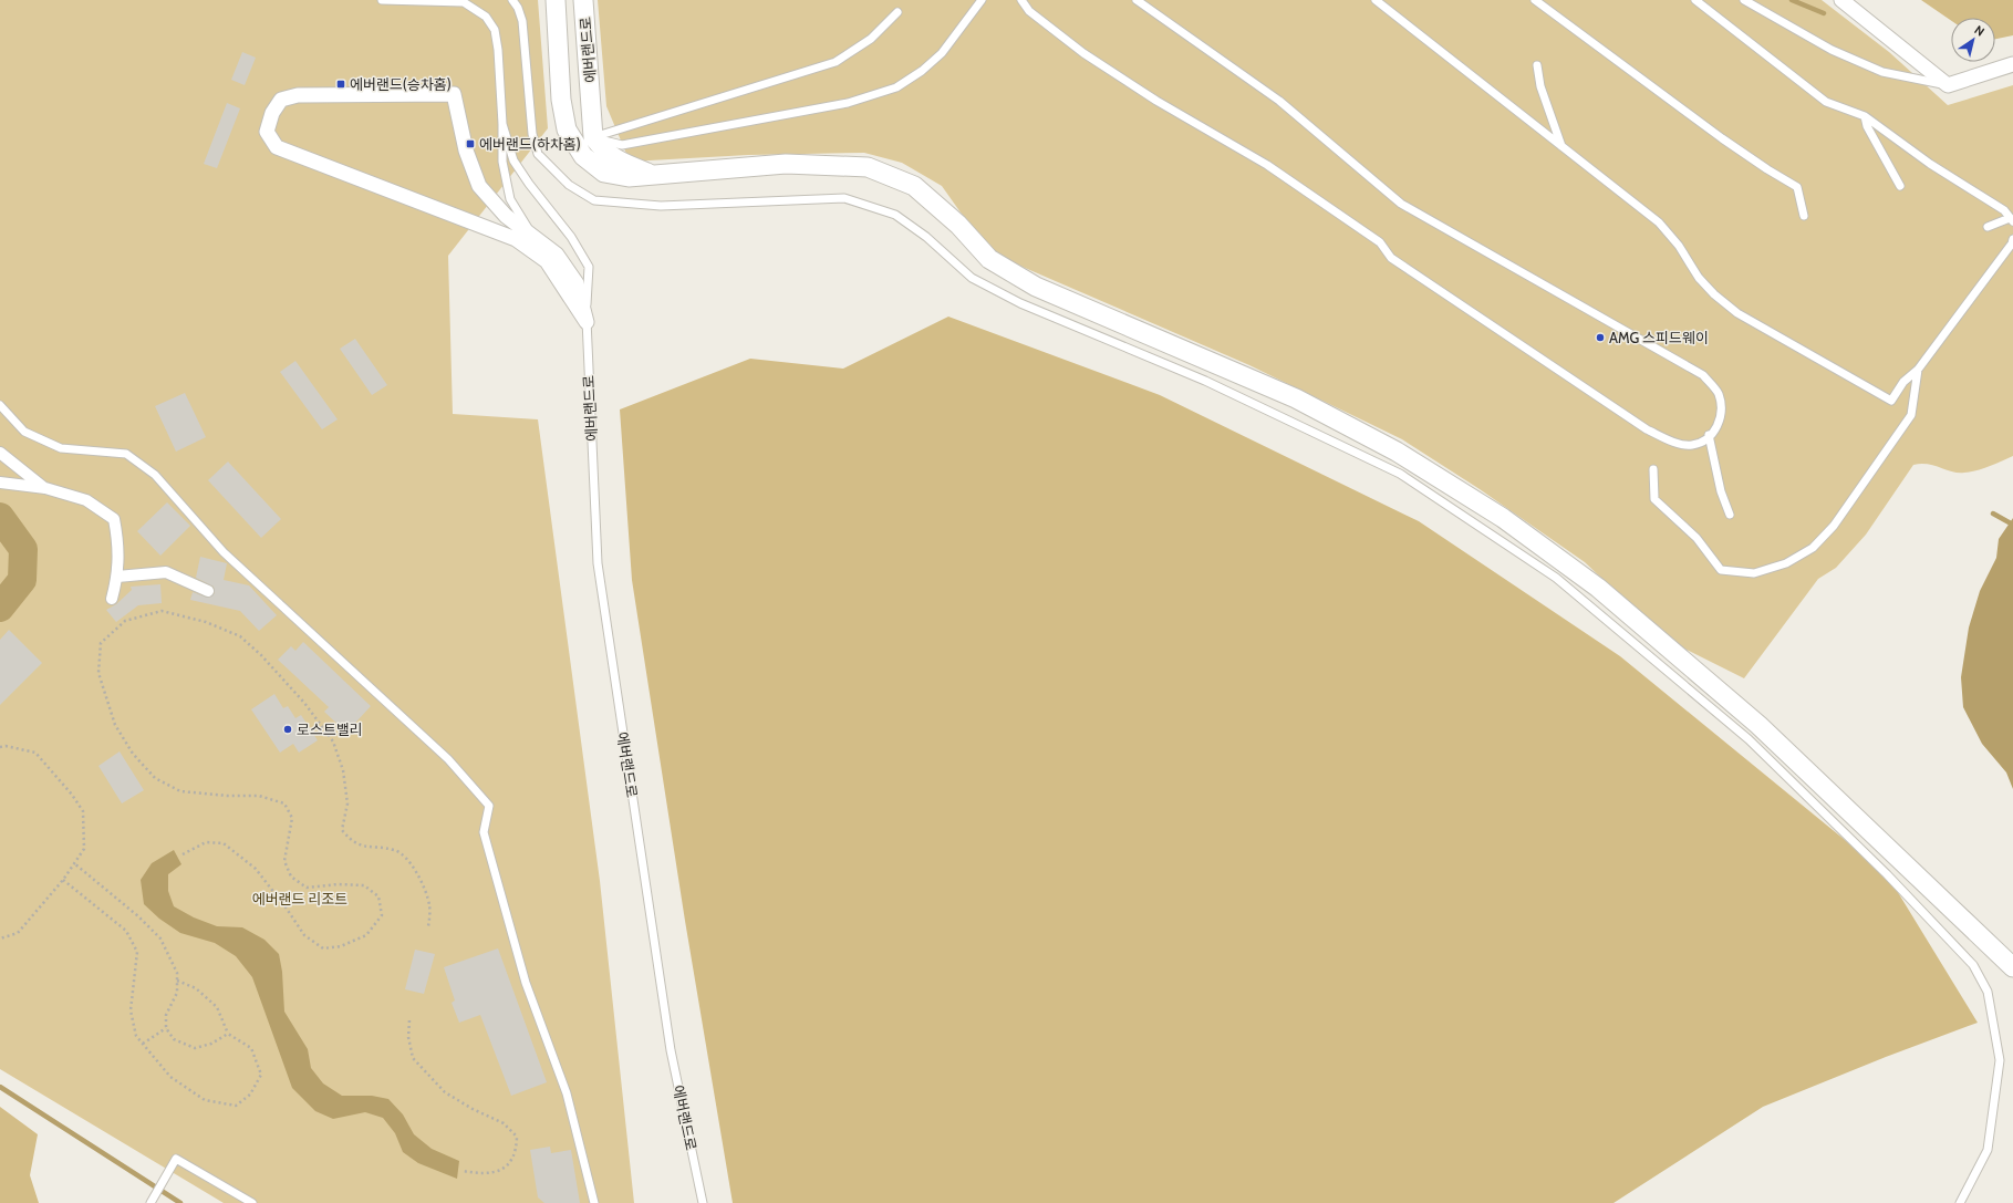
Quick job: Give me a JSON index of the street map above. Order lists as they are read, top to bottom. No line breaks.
{"streets":{"street":["에버랜드로"]},"parks":["에버랜드 리조트"],"places":{"transit":["에버랜드(승차홈)","에버랜드(하차홈)"],"other":["AMG 스피드웨이","로스트밸리"]},"north":"top right"}
